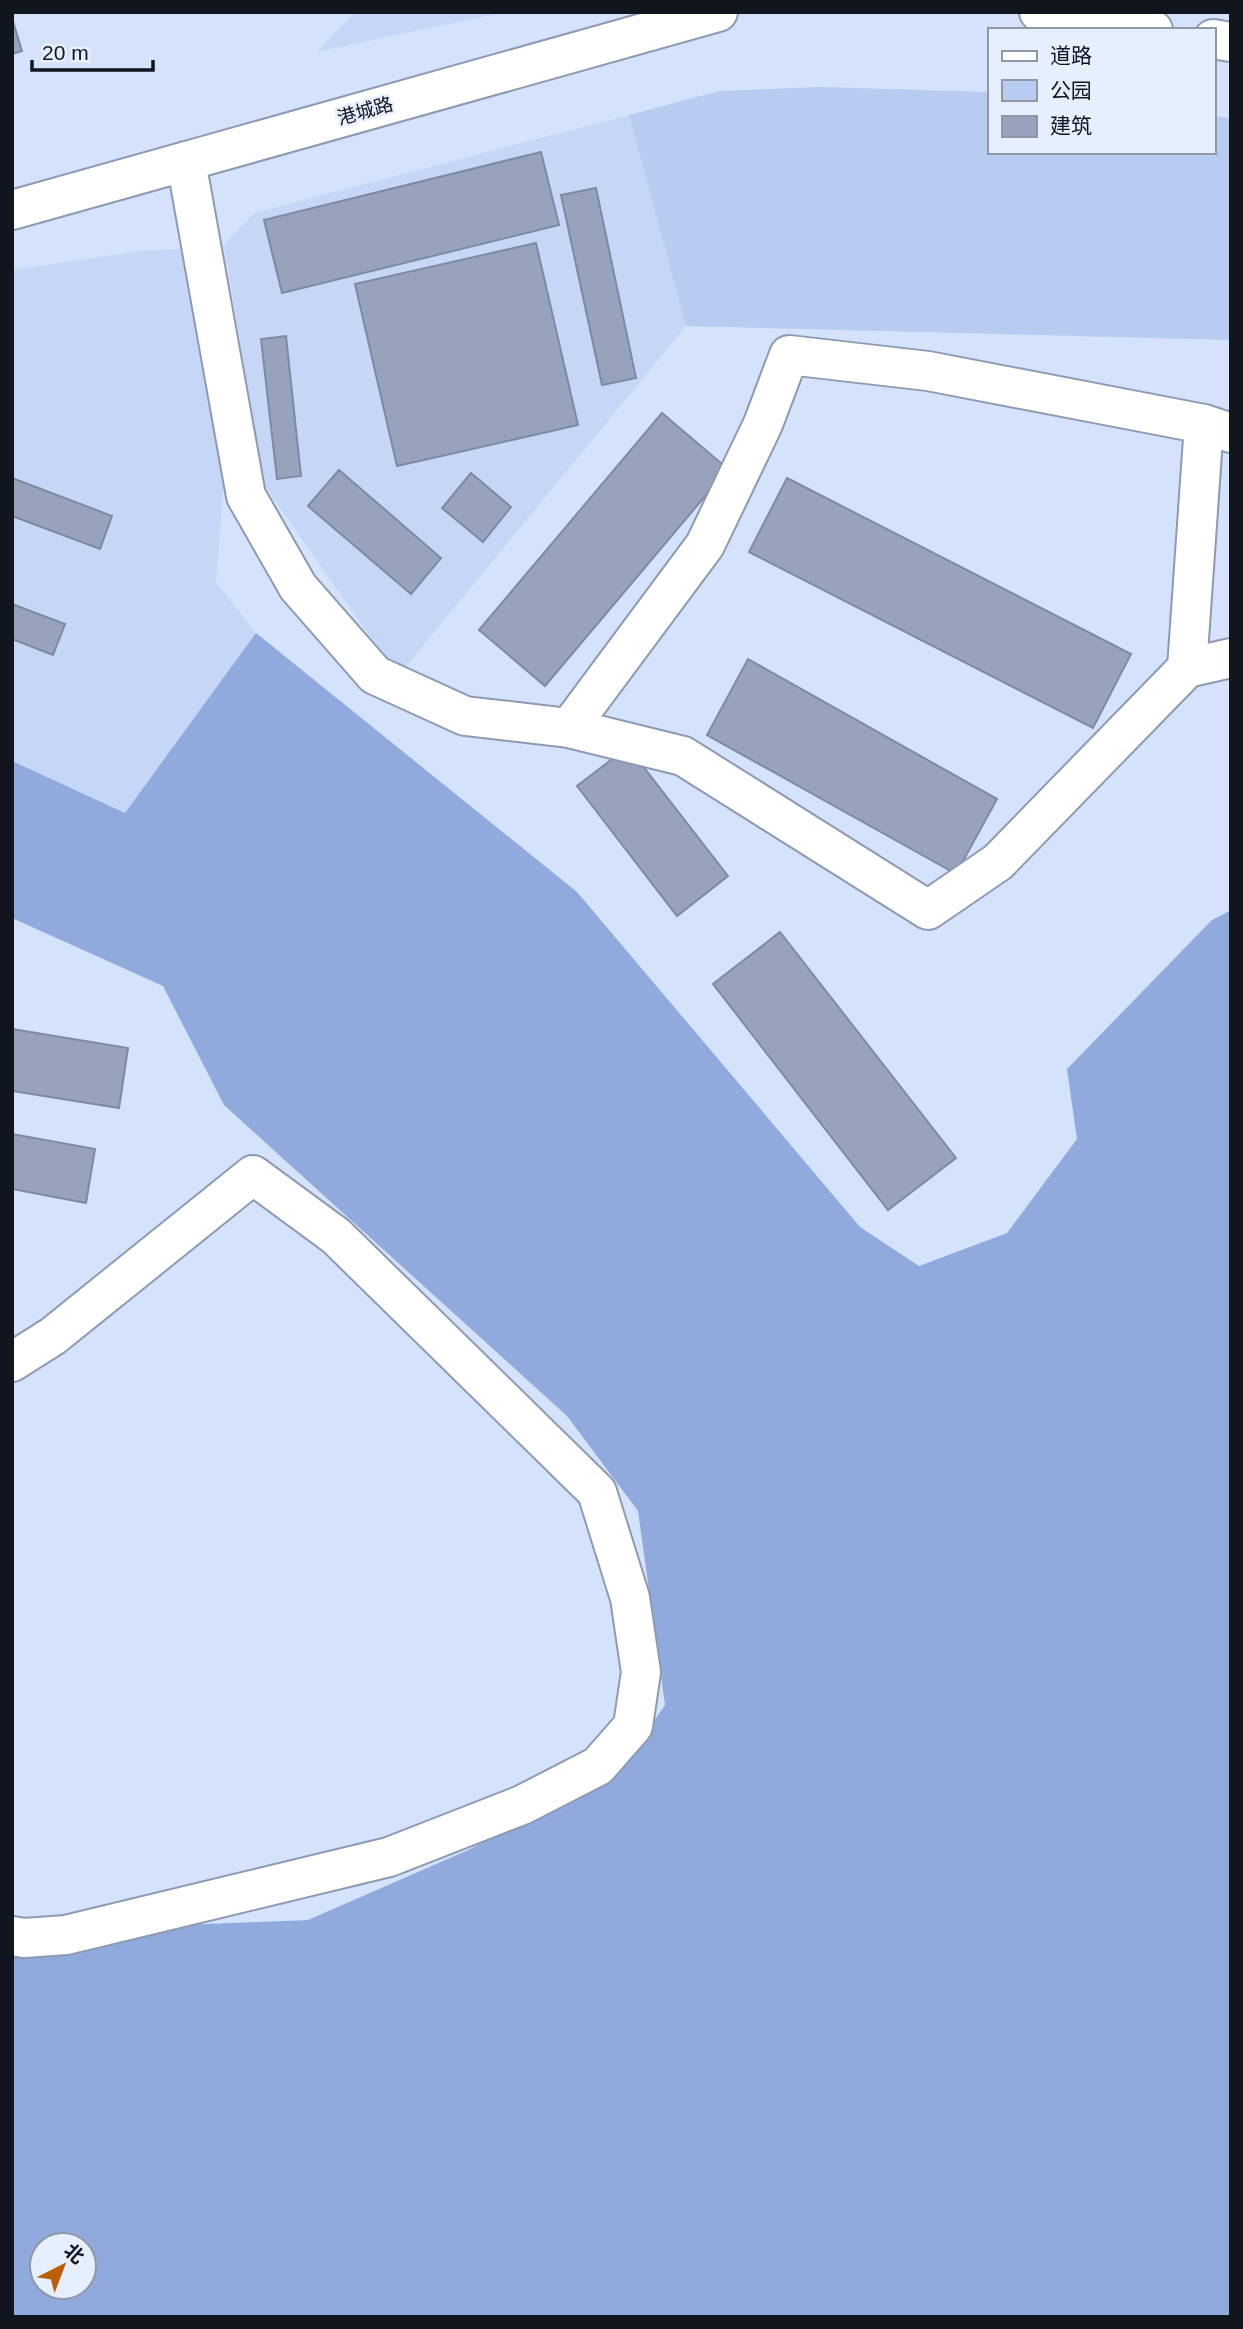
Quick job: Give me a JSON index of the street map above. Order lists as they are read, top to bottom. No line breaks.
{"streets":{"street":["港城路"]},"legend":["道路","公园","建筑"],"scale_bar":"20 m","north":"top right"}
